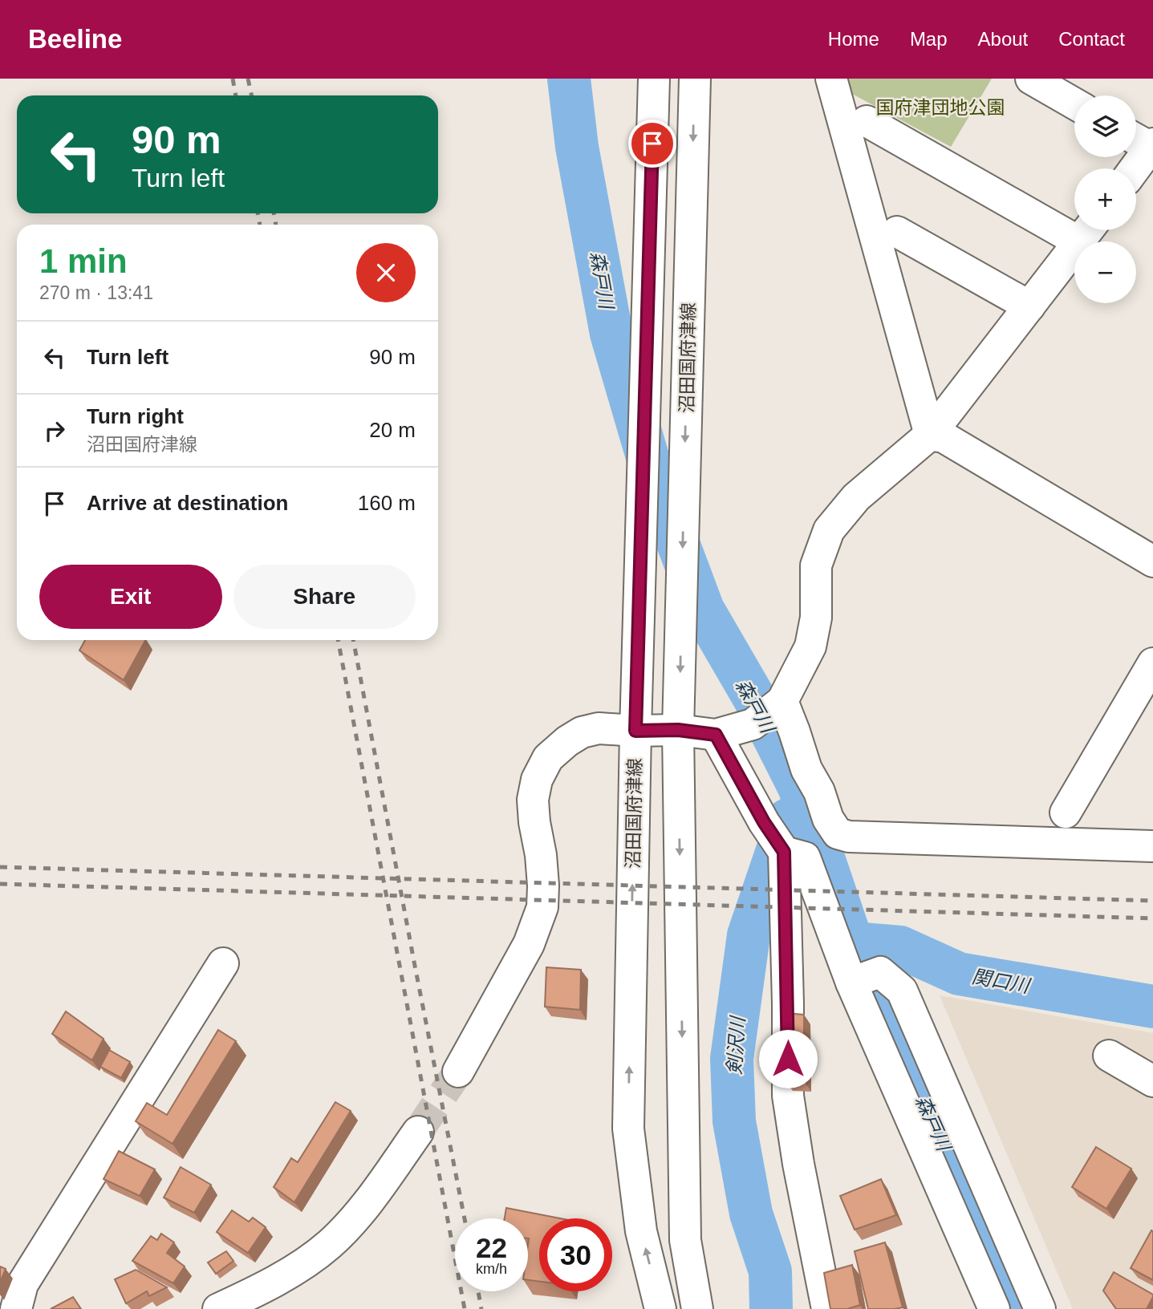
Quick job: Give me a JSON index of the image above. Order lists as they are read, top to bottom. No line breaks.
{"streets":{"street":["沼田国府津線"]},"water":["森戸川","関口川","剣沢川"],"parks":["国府津団地公園"],"page":{"header":"Beeline","nav":["Home","Map","About","Contact"],"map_buttons":["+","−"],"turn":["90 m","Turn left"],"heading":["1 min","270 m · 13:41"],"list":[{"name":"Turn left","value":"90 m"},{"name":"Turn right","note":"沼田国府津線","value":"20 m"},{"name":"Arrive at destination","value":"160 m"}],"buttons":["Exit","Share"],"speed":"22 km/h","limit":"30"}}
